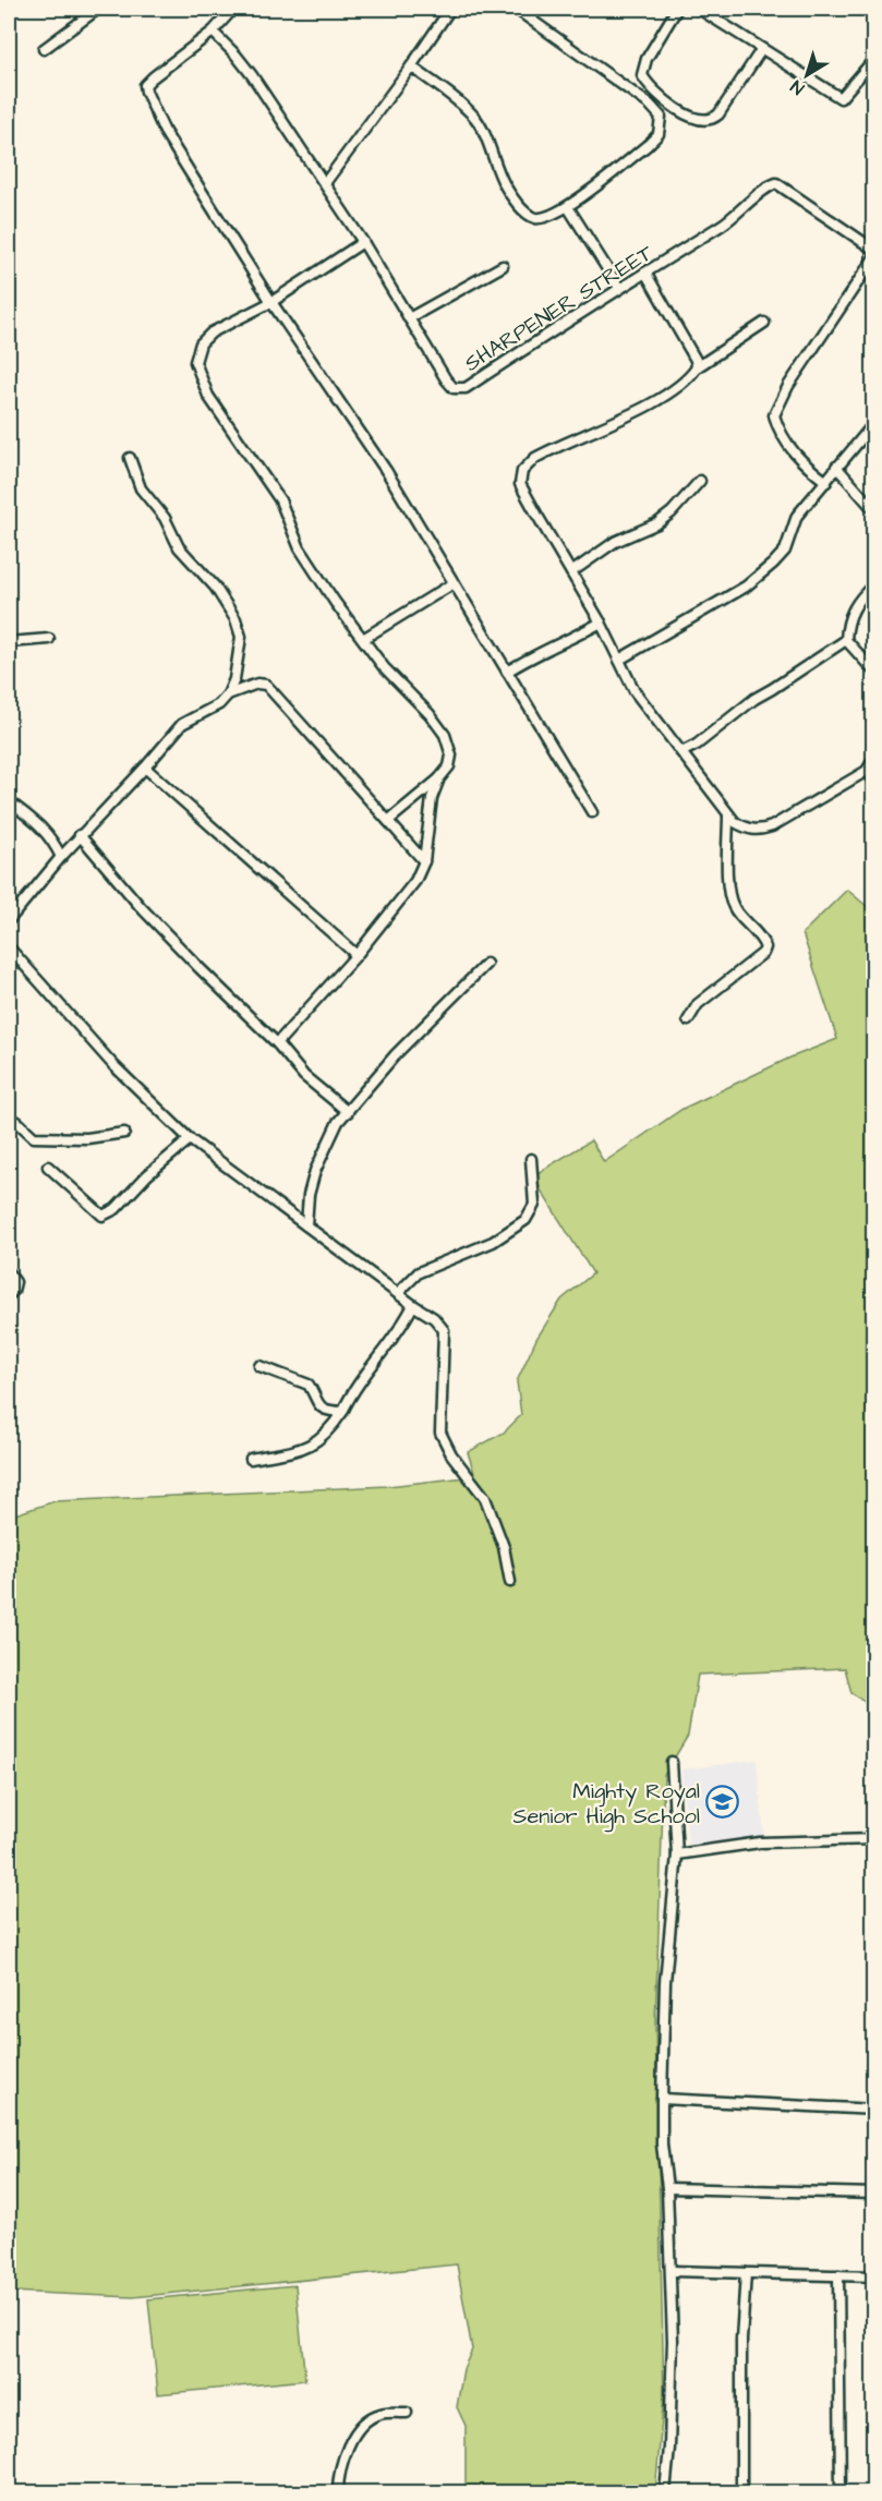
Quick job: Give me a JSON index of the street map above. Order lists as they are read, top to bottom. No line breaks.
{"streets":{"street":["SHARPENER STREET"]},"places":{"school or university":["Mighty Royal Senior High School"]},"north":"bottom left"}
